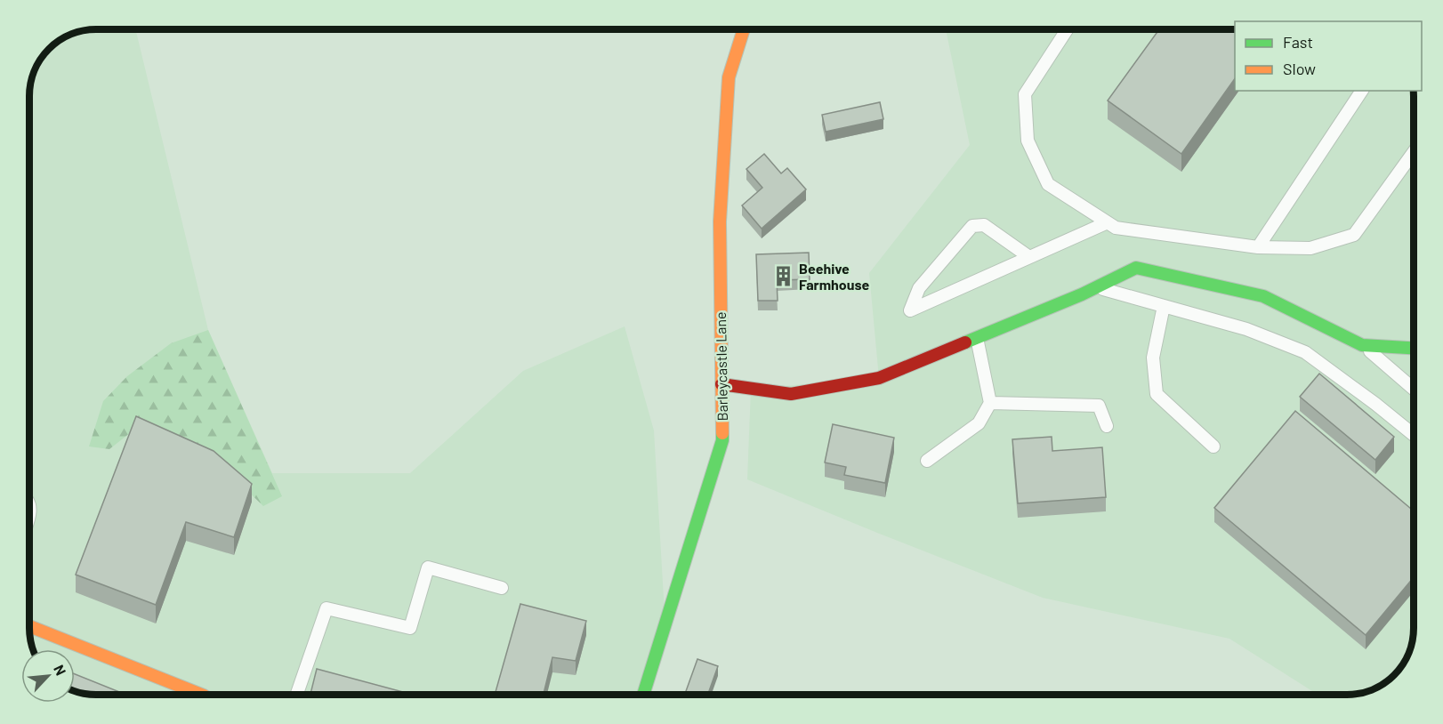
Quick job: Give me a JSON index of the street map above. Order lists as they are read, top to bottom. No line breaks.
{"streets":{"street":["Barleycastle Lane"]},"places":{"building":["Beehive Farmhouse"]},"legend":["Fast","Slow"],"north":"top right"}
